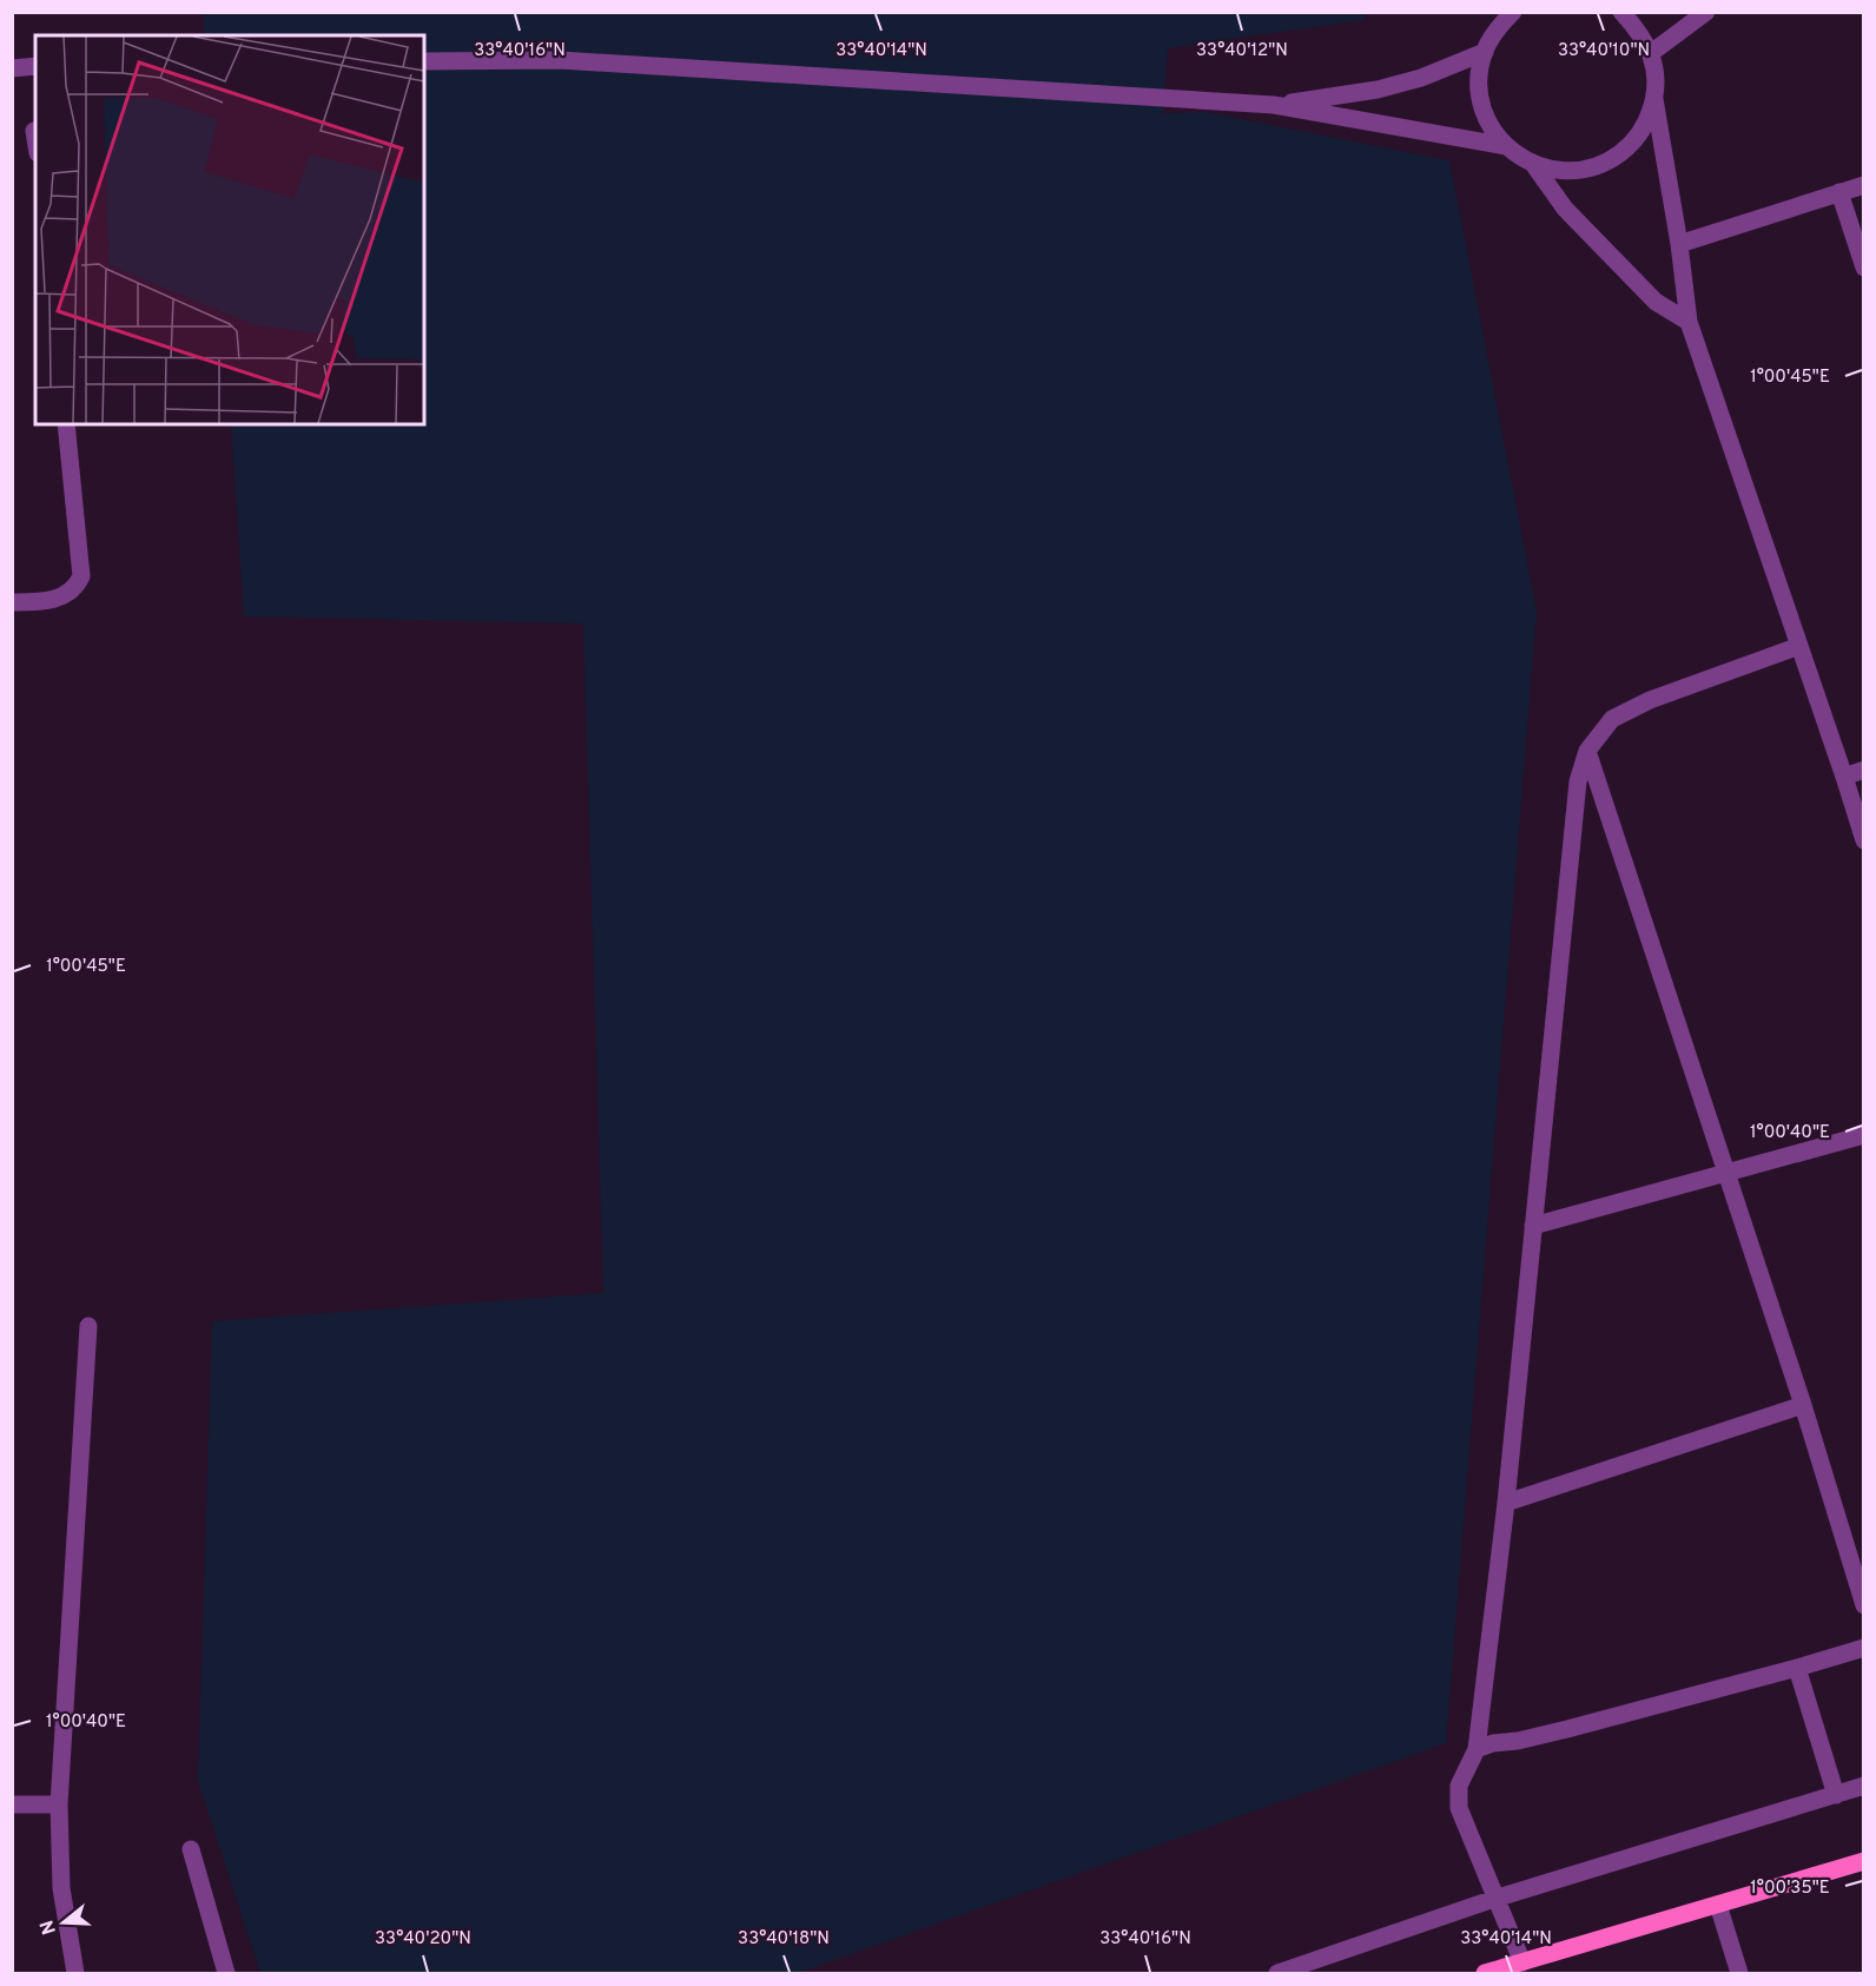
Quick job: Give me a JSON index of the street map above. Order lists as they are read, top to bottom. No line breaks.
{"north":"left","coordinates":["33°40'16\"N","33°40'14\"N","33°40'12\"N","33°40'10\"N","1°00'45\"E","1°00'40\"E","1°00'35\"E","33°40'20\"N","33°40'18\"N"]}
